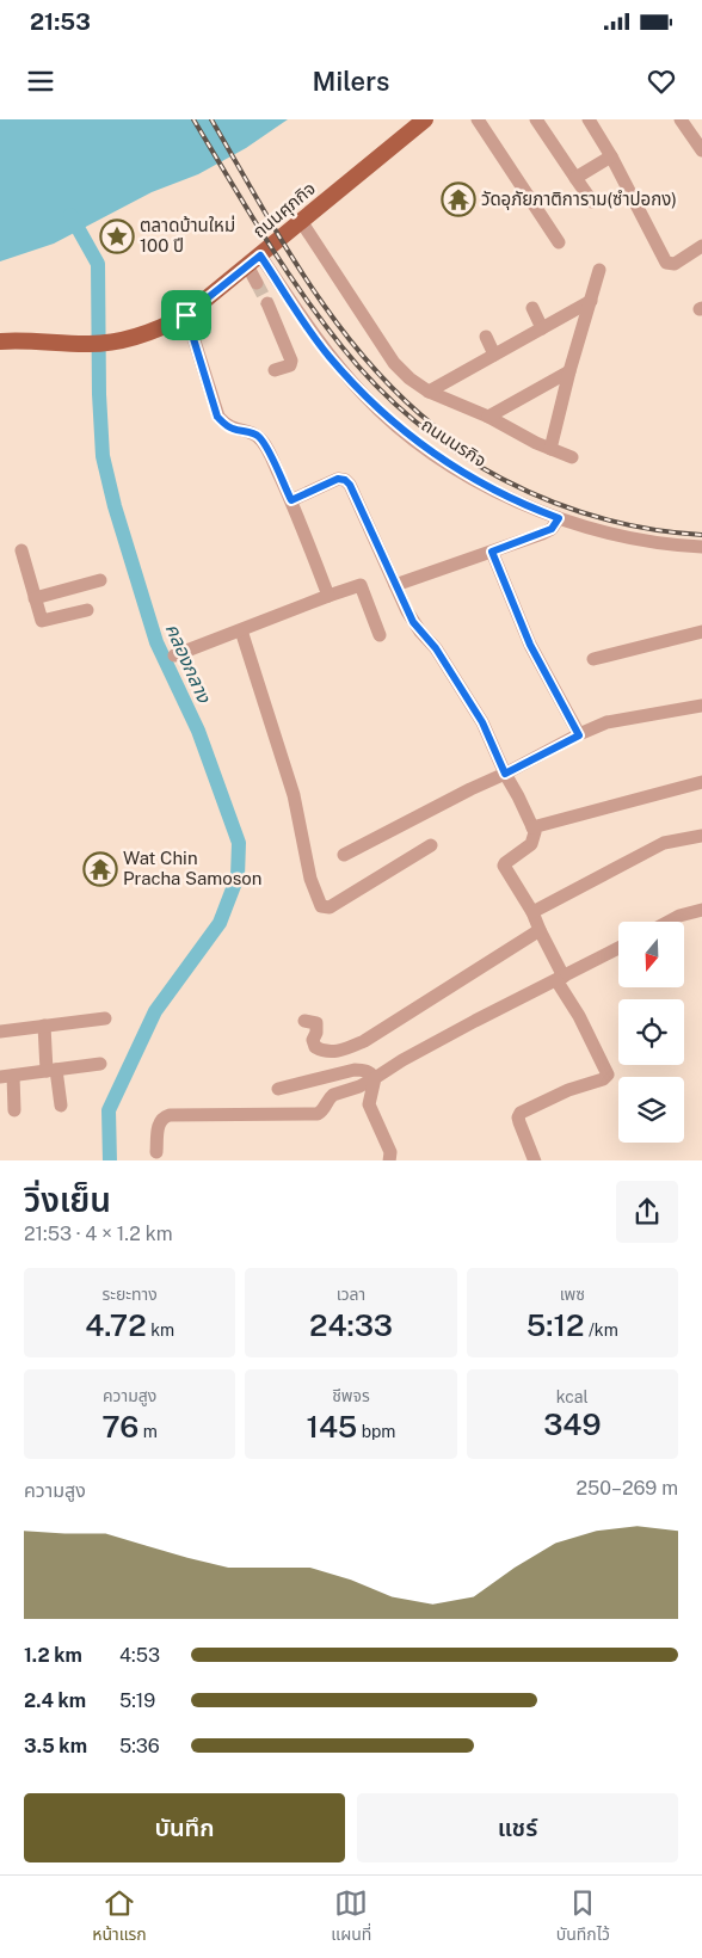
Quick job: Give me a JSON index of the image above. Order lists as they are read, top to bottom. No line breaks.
{"streets":{"main road":["ถนนศุภกิจ"],"street":["ถนนนรกิจ"]},"crossings":[["ถนนศุภกิจ","ถนนนรกิจ"]],"water":["คลองกลาง"],"places":{"temple":["วัดอุภัยภาติการาม(ซำปอกง)","Wat Chin Pracha Samoson"],"place":["ตลาดบ้านใหม่ 100 ปี"]},"north":"bottom","page":{"status":"21:53","header":"Milers","heading":["วิ่งเย็น","21:53 · 4 × 1.2 km"],"stats":[["ระยะทาง","4.72 km"],["เวลา","24:33"],["เพซ","5:12 /km"],["ความสูง","76 m"],["ชีพจร","145 bpm"],["kcal","349"]],"chart":["ความสูง","250–269 m"],"list":[{"name":"1.2 km","note":"4:53"},{"name":"2.4 km","note":"5:19"},{"name":"3.5 km","note":"5:36"}],"buttons":["บันทึก","แชร์"],"tabs":["หน้าแรก","แผนที่","บันทึกไว้"]}}
